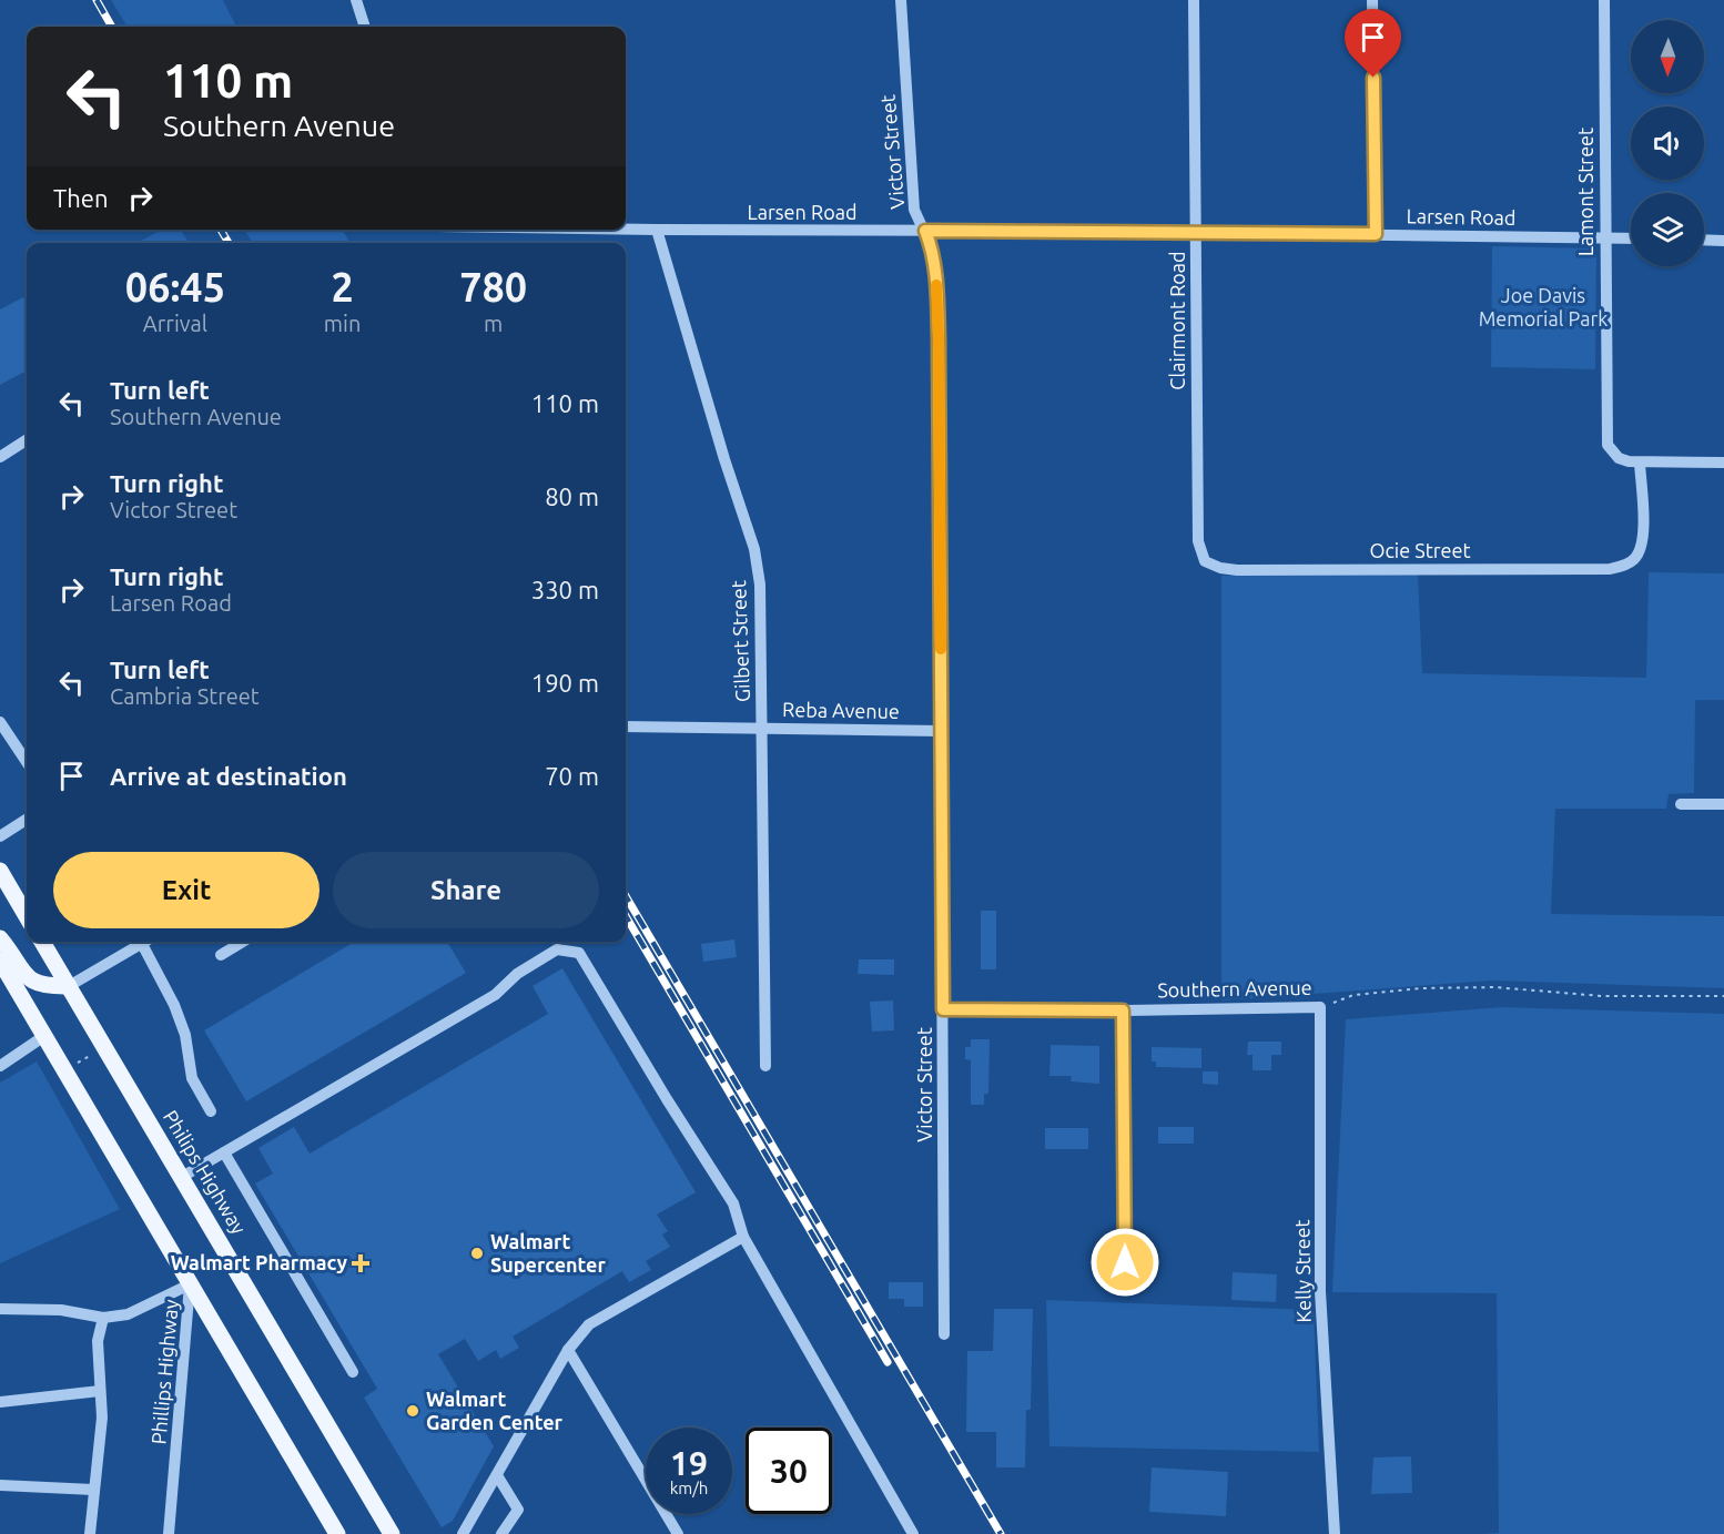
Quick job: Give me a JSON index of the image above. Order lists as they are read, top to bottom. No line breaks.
{"streets":{"main road":["Philips Highway"],"street":["Victor Street","Lamont Street","Larsen Road","Clairmont Road","Ocie Street","Gilbert Street","Reba Avenue","Southern Avenue","Kelly Street","Phillips Highway"]},"crossings":[["Victor Street","Larsen Road"],["Victor Street","Reba Avenue"],["Victor Street","Southern Avenue"],["Lamont Street","Larsen Road"],["Lamont Street","Ocie Street"],["Larsen Road","Clairmont Road"],["Larsen Road","Gilbert Street"],["Clairmont Road","Ocie Street"],["Gilbert Street","Reba Avenue"],["Southern Avenue","Kelly Street"]],"parks":["Joe Davis Memorial Park"],"places":{"other":["Walmart Supercenter","Walmart Garden Center"],"health":["Walmart Pharmacy"]},"north":"bottom","page":{"turn":["110 m","Southern Avenue"],"then":"Then","eta":["06:45","Arrival","2","min","780","m"],"list":[{"name":"Turn left","note":"Southern Avenue","value":"110 m"},{"name":"Turn right","note":"Victor Street","value":"80 m"},{"name":"Turn right","note":"Larsen Road","value":"330 m"},{"name":"Turn left","note":"Cambria Street","value":"190 m"},{"name":"Arrive at destination","value":"70 m"}],"buttons":["Exit","Share"],"speed":"19 km/h","limit":"30"}}
